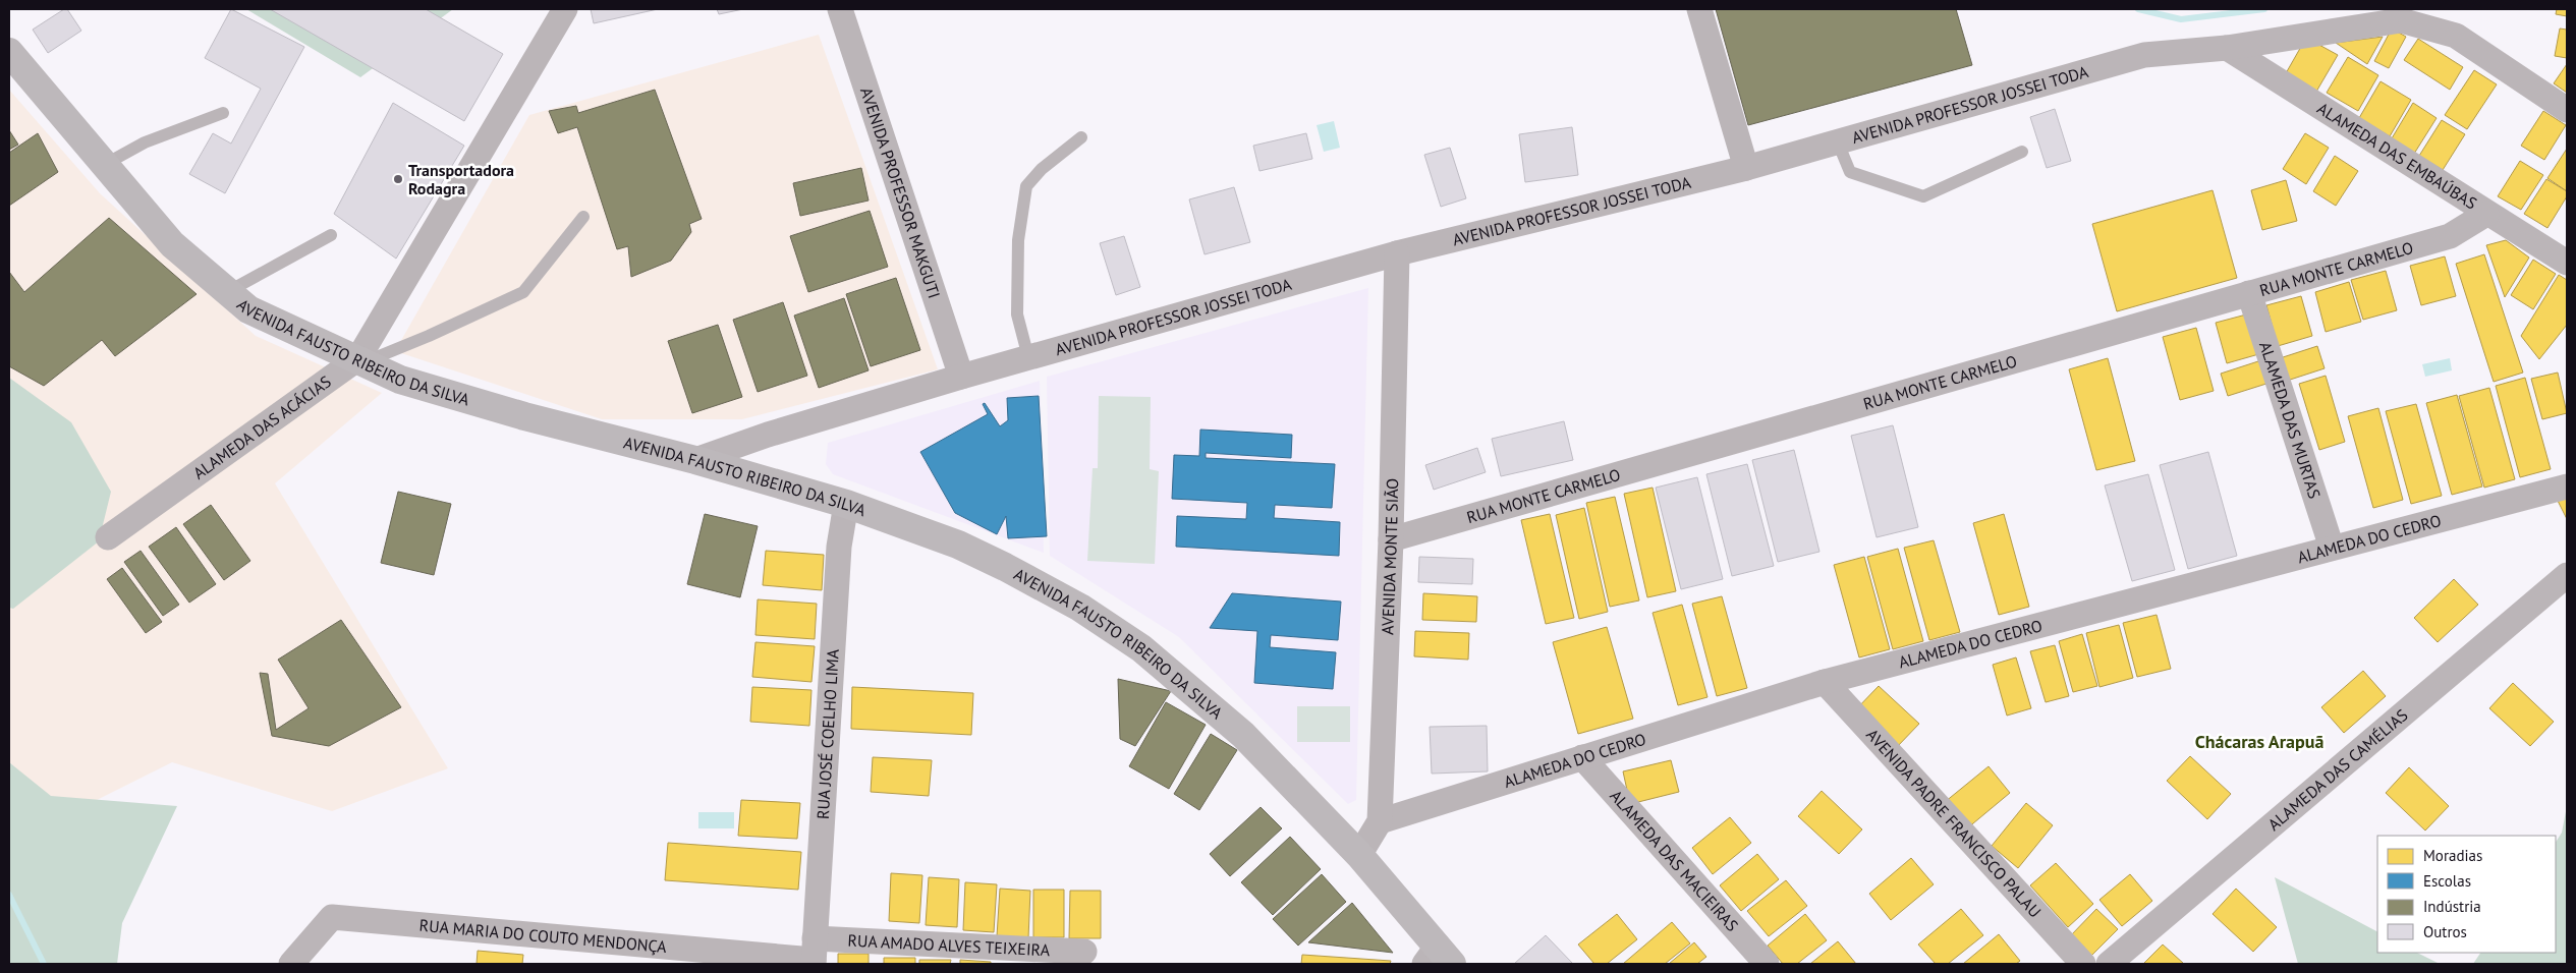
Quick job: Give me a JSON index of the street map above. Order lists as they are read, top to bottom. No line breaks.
{"streets":{"main road":["AVENIDA FAUSTO RIBEIRO DA SILVA"],"street":["AVENIDA PROFESSOR JOSSEI TODA","ALAMEDA DAS EMBAÚBAS","AVENIDA PROFESSOR MAKGUTI","RUA MONTE CARMELO","ALAMEDA DAS MURTAS","ALAMEDA DAS ACÁCIAS","ALAMEDA DO CEDRO","AVENIDA MONTE SIÃO","RUA JOSÉ COELHO LIMA","ALAMEDA DAS CAMÉLIAS","AVENIDA PADRE FRANCISCO PALAU","ALAMEDA DAS MACIEIRAS","RUA MARIA DO COUTO MENDONÇA","RUA AMADO ALVES TEIXEIRA"]},"crossings":[["AVENIDA PROFESSOR JOSSEI TODA","ALAMEDA DAS EMBAÚBAS"],["AVENIDA PROFESSOR JOSSEI TODA","AVENIDA PROFESSOR MAKGUTI"],["AVENIDA PROFESSOR JOSSEI TODA","AVENIDA FAUSTO RIBEIRO DA SILVA"],["AVENIDA PROFESSOR JOSSEI TODA","AVENIDA MONTE SIÃO"],["ALAMEDA DAS EMBAÚBAS","RUA MONTE CARMELO"],["RUA MONTE CARMELO","ALAMEDA DAS MURTAS"],["RUA MONTE CARMELO","AVENIDA MONTE SIÃO"],["AVENIDA FAUSTO RIBEIRO DA SILVA","ALAMEDA DAS ACÁCIAS"],["AVENIDA FAUSTO RIBEIRO DA SILVA","AVENIDA MONTE SIÃO"],["AVENIDA FAUSTO RIBEIRO DA SILVA","RUA JOSÉ COELHO LIMA"],["ALAMEDA DAS MURTAS","ALAMEDA DO CEDRO"],["ALAMEDA DO CEDRO","AVENIDA MONTE SIÃO"],["ALAMEDA DO CEDRO","AVENIDA PADRE FRANCISCO PALAU"],["ALAMEDA DO CEDRO","ALAMEDA DAS MACIEIRAS"],["RUA JOSÉ COELHO LIMA","RUA MARIA DO COUTO MENDONÇA"],["RUA JOSÉ COELHO LIMA","RUA AMADO ALVES TEIXEIRA"],["RUA MARIA DO COUTO MENDONÇA","RUA AMADO ALVES TEIXEIRA"]],"districts":["Chácaras Arapuã"],"places":["Transportadora Rodagra"],"legend":["Moradias","Escolas","Indústria","Outros"]}
